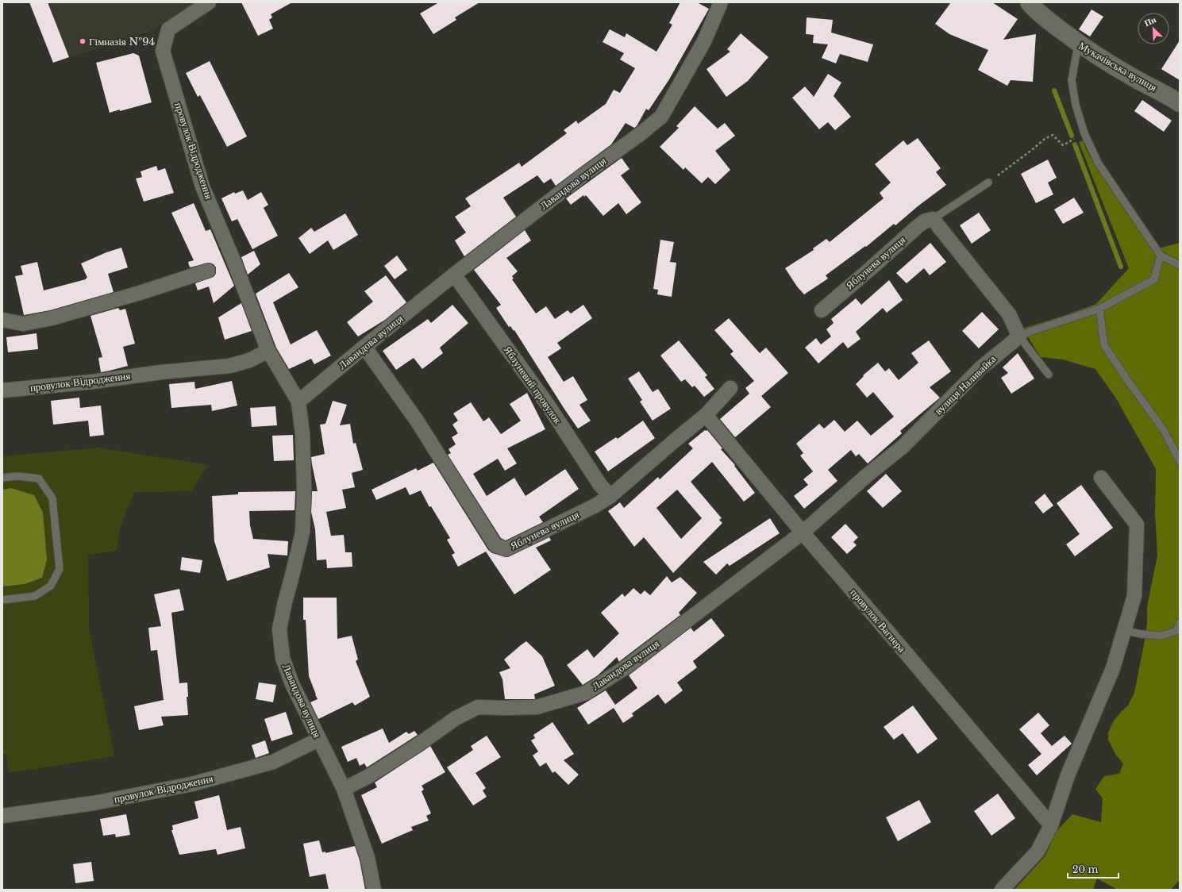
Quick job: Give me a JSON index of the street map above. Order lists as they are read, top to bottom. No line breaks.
{"streets":{"street":["Мукачівська вулиця","провулок Відродження","Лавандова вулиця","Яблунева вулиця","Яблуневий провулок","вулиця Наливайка","провулок Вагнера"]},"crossings":[["провулок Відродження","Лавандова вулиця"],["Лавандова вулиця","Яблунева вулиця"],["Лавандова вулиця","Яблуневий провулок"],["Лавандова вулиця","вулиця Наливайка"],["Лавандова вулиця","провулок Вагнера"],["Яблунева вулиця","Яблуневий провулок"],["Яблунева вулиця","провулок Вагнера"],["вулиця Наливайка","провулок Вагнера"]],"places":["Гімназія №94"],"scale_bar":"20 m","north":"top left"}
